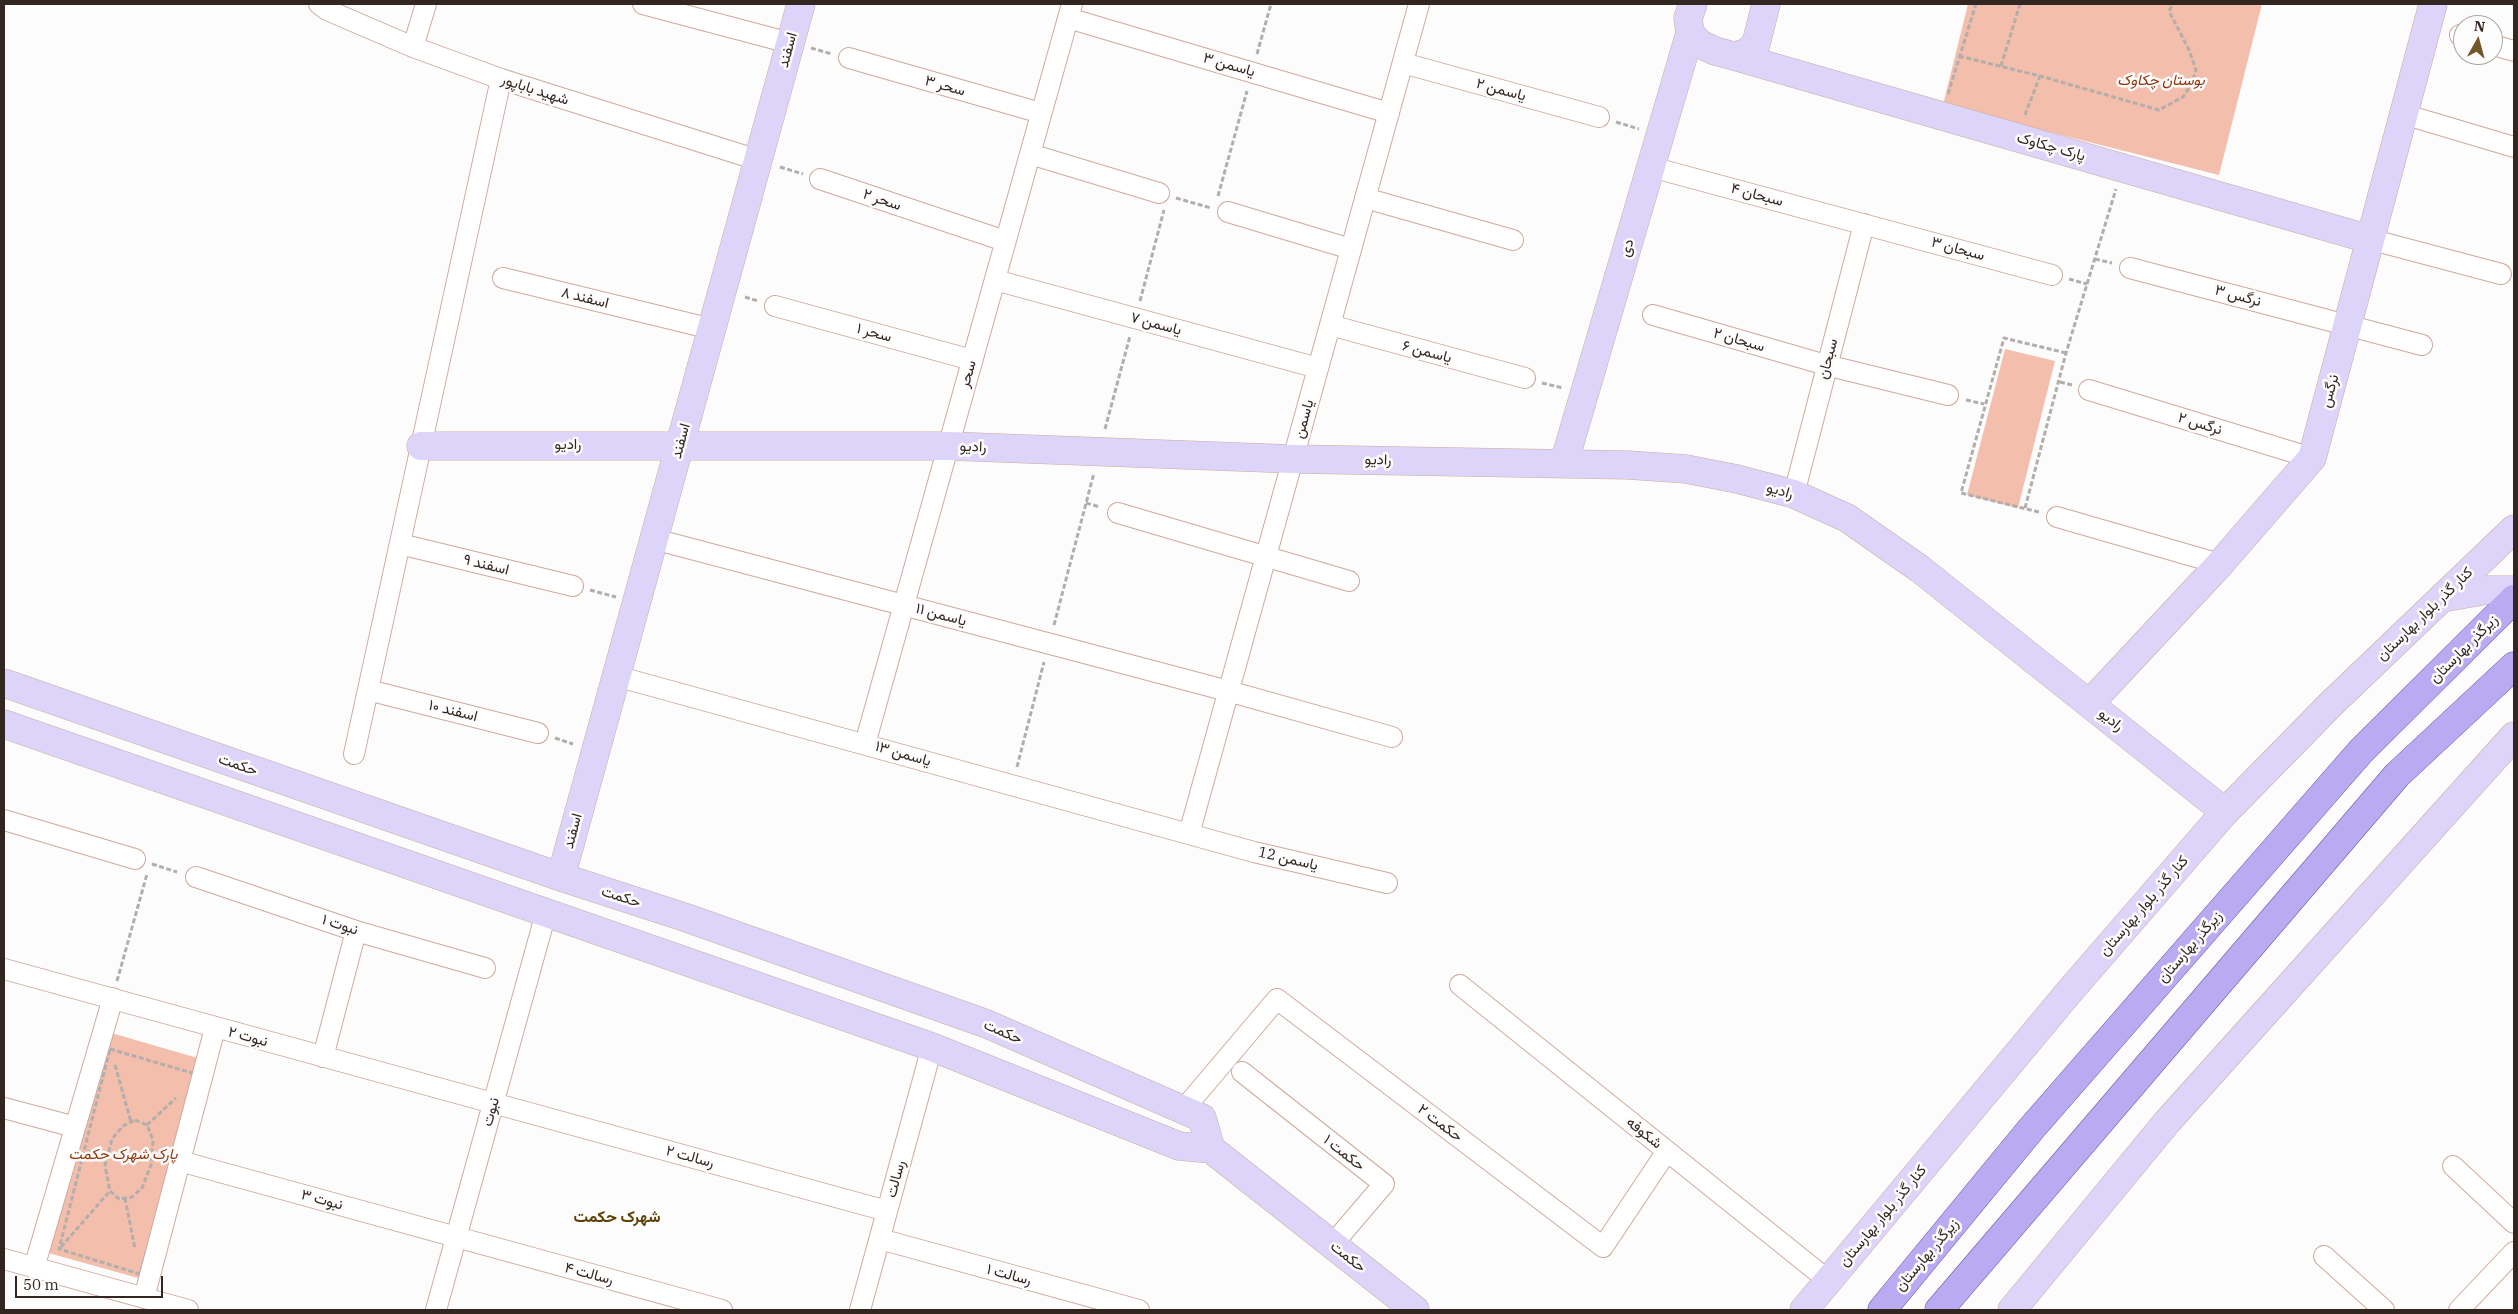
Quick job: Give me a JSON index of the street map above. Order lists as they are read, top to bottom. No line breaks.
{"streets":{"main road":["زیرگذر بهارستان"],"street":["اسفند","یاسمن ۳","سحر ۳","شهید باباپور","یاسمن ۲","پارک چکاوک","سبحان ۴","سحر ۲","دی","سبحان ۳","نرگس ۳","اسفند ۸","یاسمن ۷","سحر ۱","سبحان ۲","یاسمن ۶","سبحان","سحر","نرگس","یاسمن","نرگس ۲","رادیو","اسفند ۹","کنار گذر بلوار بهارستان","یاسمن ۱۱","اسفند ۱۰","یاسمن ۱۳","حکمت","یاسمن 12","نبوت ۱","نبوت ۲","نبوت","حکمت ۲","شکوفه","حکمت ۱","رسالت ۲","رسالت","نبوت ۳","رسالت ۴","رسالت ۱"]},"crossings":[["اسفند","شهید باباپور"],["اسفند","اسفند ۸"],["اسفند","رادیو"],["اسفند","یاسمن ۱۱"],["اسفند","یاسمن ۱۳"],["اسفند","حکمت"],["یاسمن ۳","سحر"],["یاسمن ۳","یاسمن"],["سحر ۳","سحر"],["یاسمن ۲","یاسمن"],["پارک چکاوک","دی"],["پارک چکاوک","نرگس"],["سبحان ۴","دی"],["سبحان ۴","سبحان ۳"],["سبحان ۴","سبحان"],["سحر ۲","سحر"],["دی","رادیو"],["سبحان ۳","سبحان"],["نرگس ۳","نرگس"],["یاسمن ۷","سحر"],["یاسمن ۷","یاسمن"],["سحر ۱","سحر"],["سبحان ۲","سبحان"],["یاسمن ۶","یاسمن"],["سبحان","رادیو"],["سحر","رادیو"],["سحر","یاسمن ۱۱"],["سحر","یاسمن ۱۳"],["نرگس","نرگس ۲"],["نرگس","رادیو"],["یاسمن","رادیو"],["یاسمن","یاسمن ۱۱"],["یاسمن","یاسمن ۱۳"],["یاسمن","یاسمن 12"],["رادیو","کنار گذر بلوار بهارستان"],["کنار گذر بلوار بهارستان","شکوفه"],["یاسمن ۱۳","یاسمن 12"],["حکمت","حکمت ۲"],["حکمت","حکمت ۱"],["نبوت ۲","نبوت"],["نبوت ۲","رسالت ۲"],["نبوت","رسالت ۲"],["نبوت","نبوت ۳"],["نبوت","رسالت ۴"],["حکمت ۲","شکوفه"],["رسالت ۲","رسالت"],["رسالت","رسالت ۱"],["نبوت ۳","رسالت ۴"]],"districts":["شهرک حکمت"],"parks":["بوستان چکاوک","پارک شهرک حکمت"],"scale_bar":"50 m","north":"top"}
